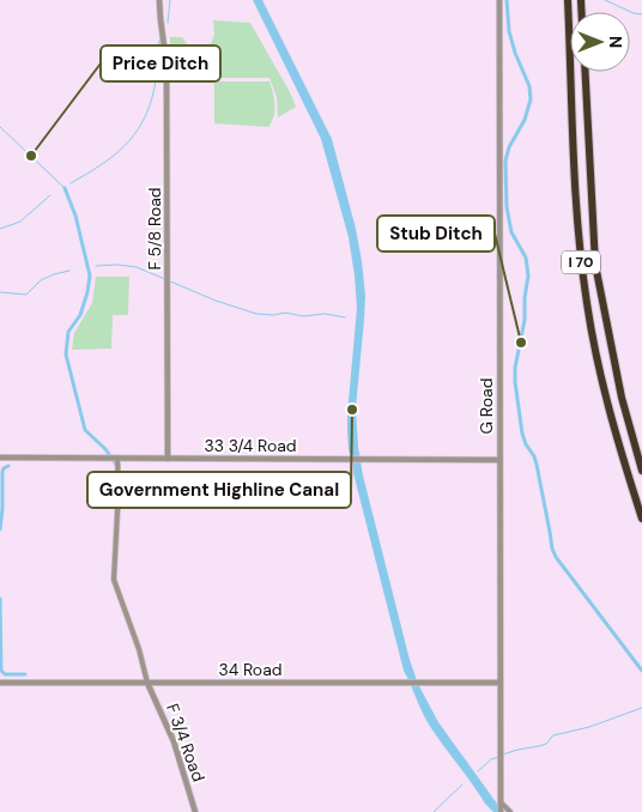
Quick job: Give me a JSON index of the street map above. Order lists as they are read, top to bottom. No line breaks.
{"streets":{"highway":["I 70"],"street":["F 5/8 Road","G Road","33 3/4 Road","34 Road","F 3/4 Road"]},"crossings":[["F 5/8 Road","33 3/4 Road"],["G Road","33 3/4 Road"],["G Road","34 Road"],["34 Road","F 3/4 Road"]],"places":["Price Ditch","Stub Ditch","Government Highline Canal"],"north":"right"}
